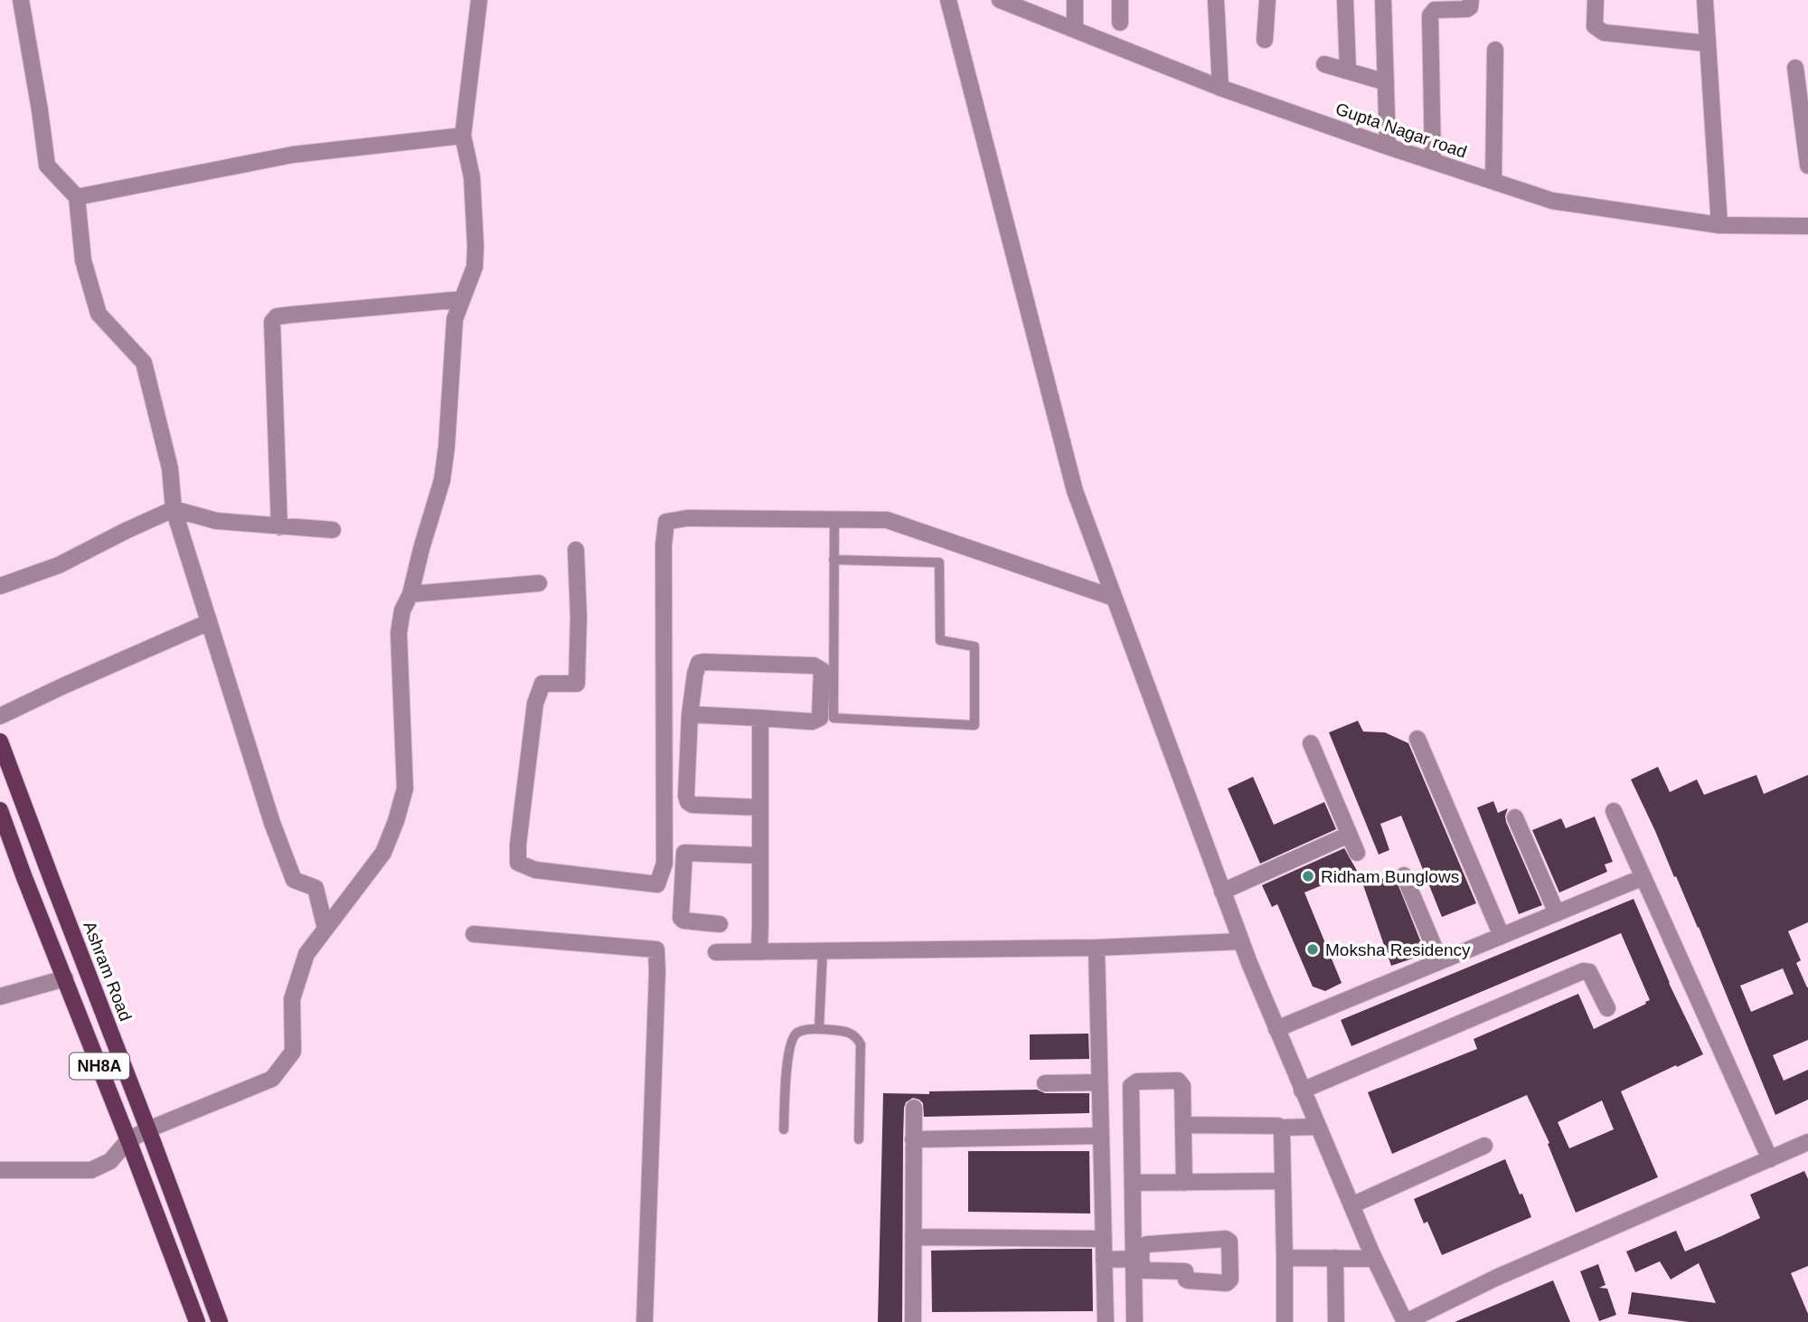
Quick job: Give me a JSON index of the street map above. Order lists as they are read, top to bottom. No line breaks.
{"streets":{"main road":["Ashram Road","NH8A"],"street":["Gupta Nagar road"]},"places":["Ridham Bunglows","Moksha Residency"]}
